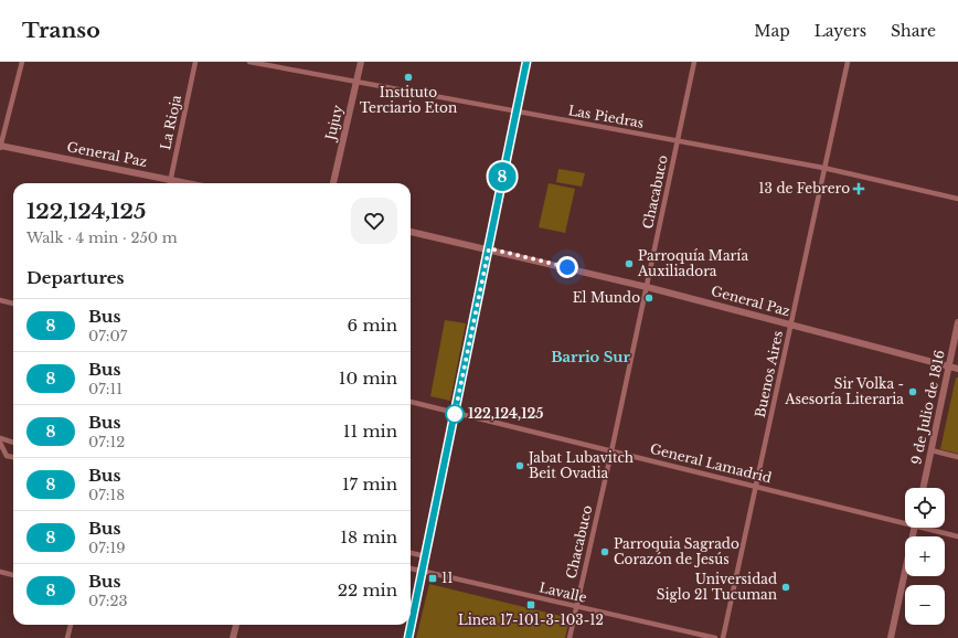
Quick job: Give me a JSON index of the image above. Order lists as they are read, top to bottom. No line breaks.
{"streets":{"street":["Las Piedras","La Rioja","Jujuy","General Paz","Chacabuco","Buenos Aires","9 de Julio de 1816","General Lamadrid","Lavalle"]},"crossings":[["Las Piedras","Jujuy"],["Las Piedras","Chacabuco"],["Las Piedras","Buenos Aires"],["La Rioja","General Paz"],["General Paz","Chacabuco"],["General Paz","Buenos Aires"],["General Paz","9 de Julio de 1816"],["Chacabuco","General Lamadrid"],["Chacabuco","Lavalle"],["Buenos Aires","General Lamadrid"]],"districts":["Barrio Sur"],"places":{"other":["Instituto Terciario Eton","Parroquía María Auxiliadora","El Mundo","Sir Volka - Asesoría Literaria","122,124,125","Jabat Lubavitch Beit Ovadia","Parroquia Sagrado Corazón de Jesús","Universidad Siglo 21 Tucuman"],"health":["13 de Febrero"],"transit":["11","Linea 17-101-3-103-12"]},"lines":["bus line 8"],"page":{"header":"Transo","nav":["Map","Layers","Share"],"on_map":"8","heading":[["122,124,125","Walk · 4 min · 250 m"],"Departures"],"list":[{"mark":"8","name":"Bus","note":"07:07","value":"6 min"},{"mark":"8","name":"Bus","note":"07:11","value":"10 min"},{"mark":"8","name":"Bus","note":"07:12","value":"11 min"},{"mark":"8","name":"Bus","note":"07:18","value":"17 min"},{"mark":"8","name":"Bus","note":"07:19","value":"18 min"},{"mark":"8","name":"Bus","note":"07:23","value":"22 min"}],"map_buttons":["+","−"]}}
